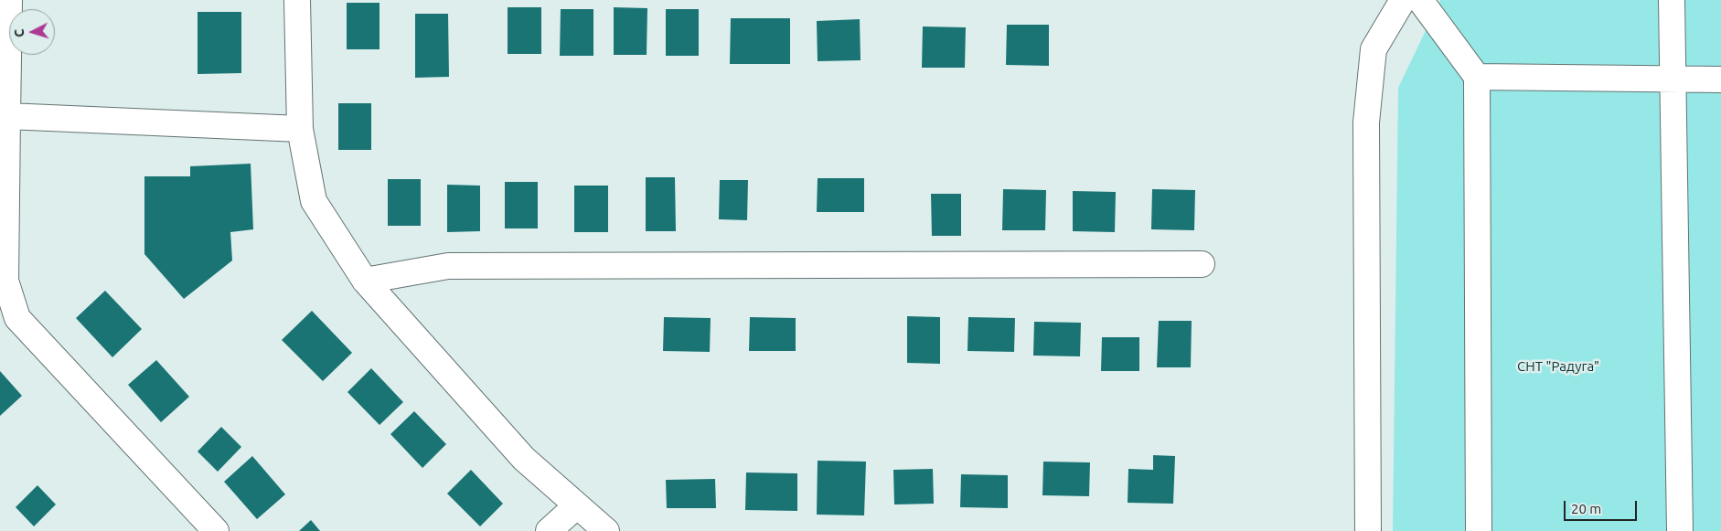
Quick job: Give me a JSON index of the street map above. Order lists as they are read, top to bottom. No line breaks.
{"parks":["СНТ \"Радуга\""],"scale_bar":"20 m","north":"left"}
